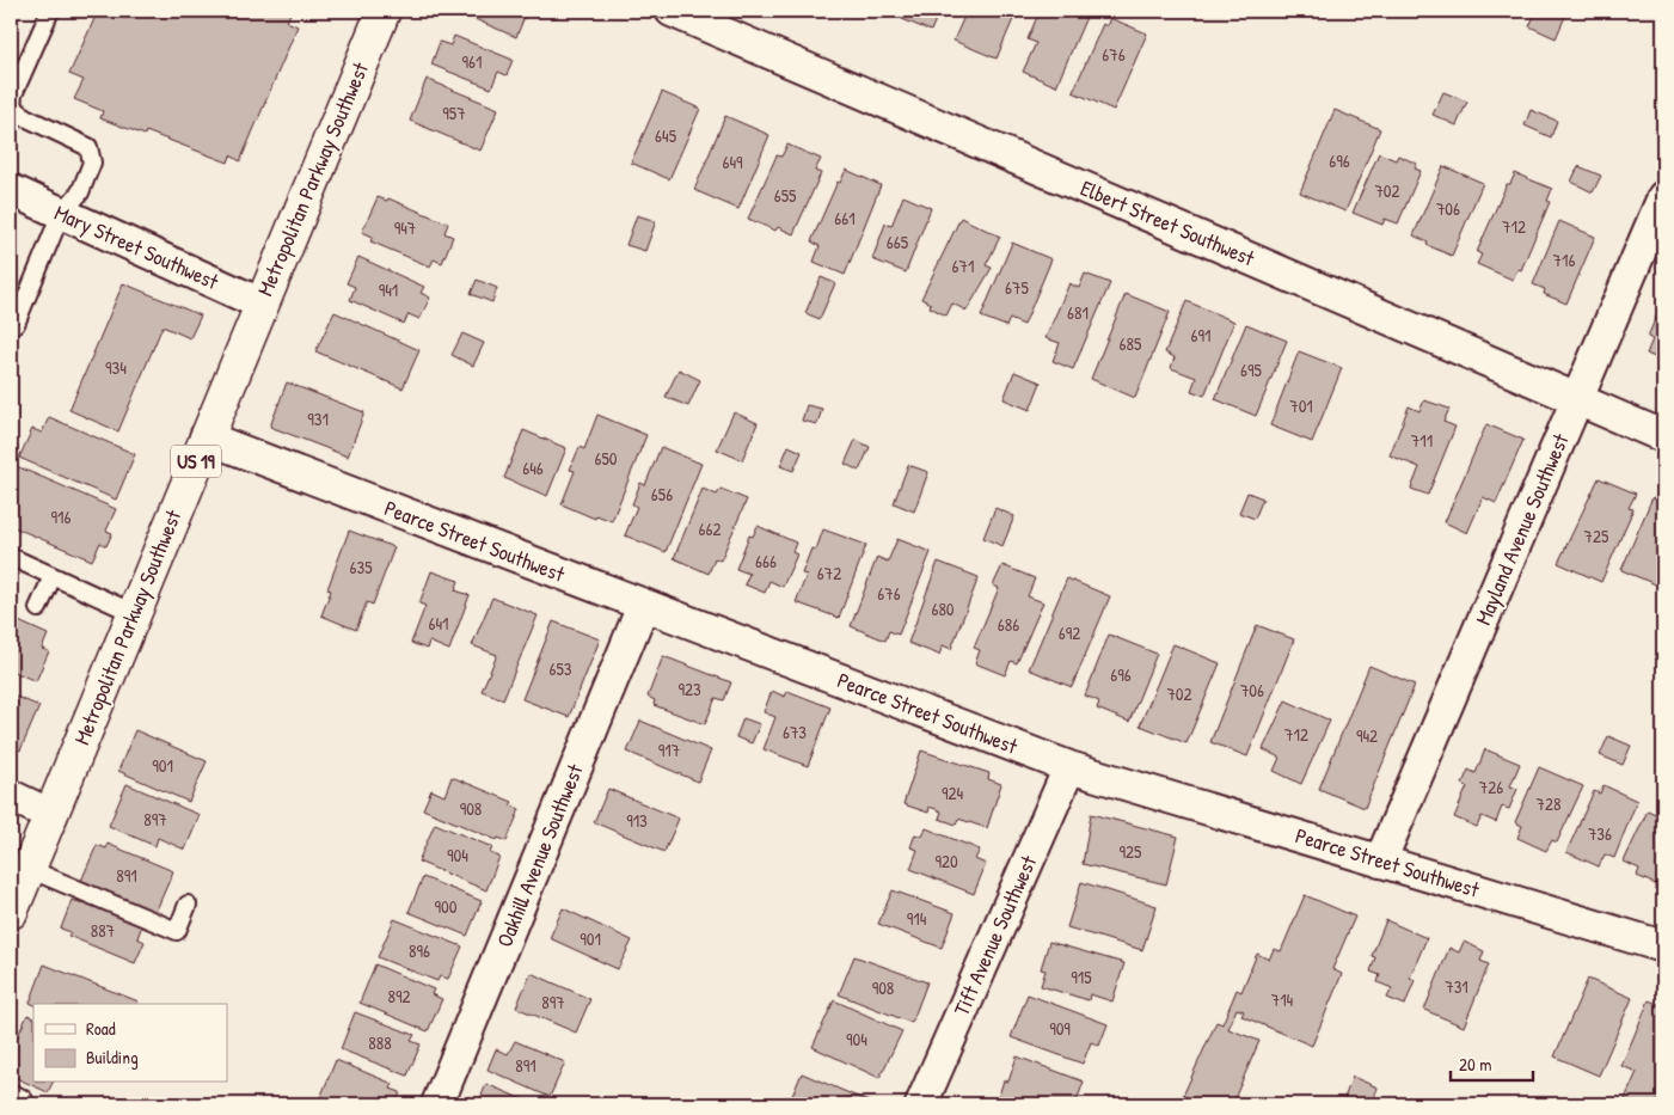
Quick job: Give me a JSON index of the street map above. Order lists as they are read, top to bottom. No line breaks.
{"streets":{"main road":["Metropolitan Parkway Southwest","US 19"],"street":["Elbert Street Southwest","Mary Street Southwest","Mayland Avenue Southwest","Pearce Street Southwest","Oakhill Avenue Southwest","Tift Avenue Southwest"]},"crossings":[["Metropolitan Parkway Southwest","Mary Street Southwest"],["Metropolitan Parkway Southwest","Pearce Street Southwest"],["Elbert Street Southwest","Mayland Avenue Southwest"],["Mayland Avenue Southwest","Pearce Street Southwest"],["Pearce Street Southwest","Oakhill Avenue Southwest"],["Pearce Street Southwest","Tift Avenue Southwest"]],"house_numbers":["676","961","957","645","696","649","702","655","706","661","712","947","665","716","671","675","941","681","691","685","934","695","701","931","711","650","646","656","916","662","725","666","635","672","676","680","641","686","692","653","696","923","706","702","673","712","942","917","901","726","924","728","908","897","913","736","925","904","920","891","900","914","887","901","896","915","731","908","892","714","897","909","904","888","891"],"legend":["Road","Building"],"scale_bar":"20 m"}
